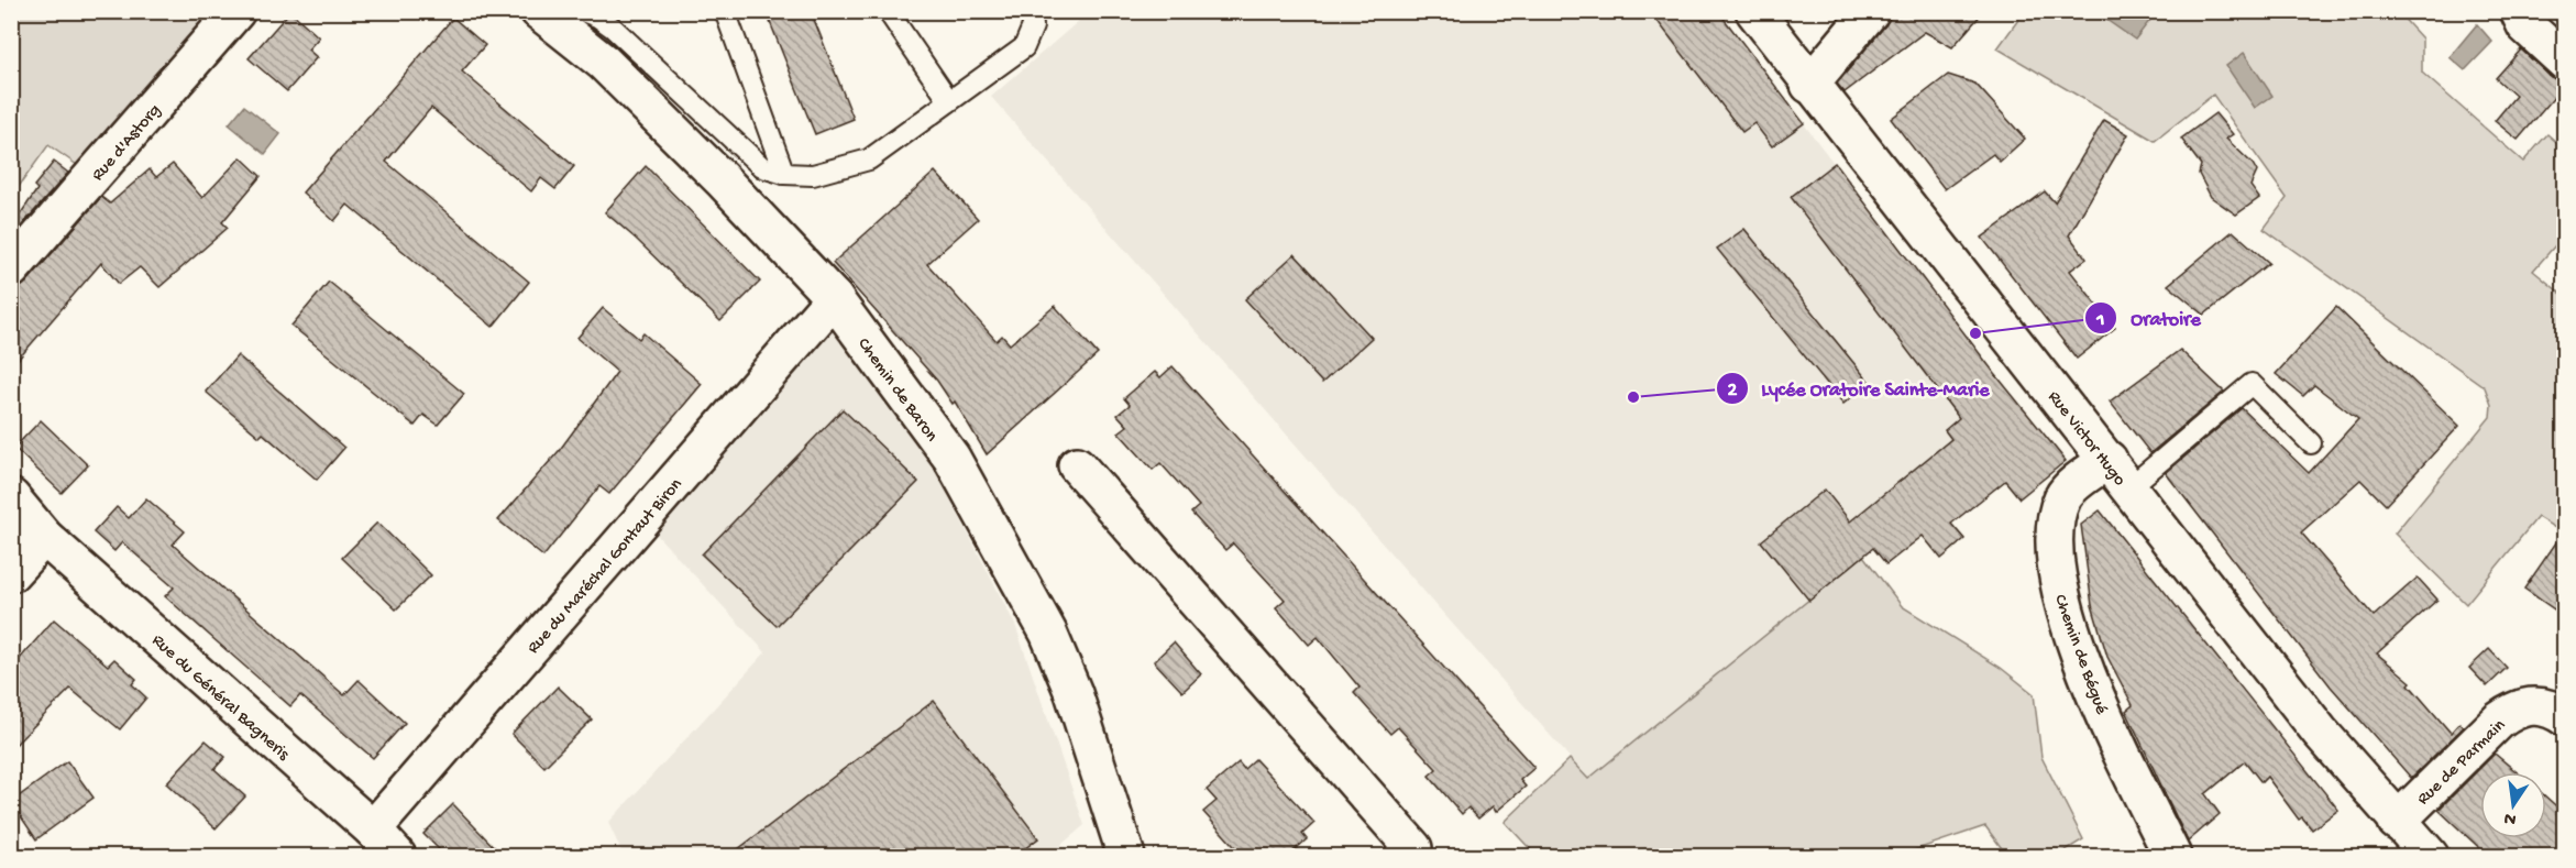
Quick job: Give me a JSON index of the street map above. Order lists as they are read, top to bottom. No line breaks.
{"streets":{"street":["Rue d'Astorg","Chemin de Baron","Rue Victor Hugo","Rue du Maréchal Gontaut Biron","Chemin de Bégué","Rue du Général Bagneris","Rue de Parmain"]},"crossings":[["Chemin de Baron","Rue du Maréchal Gontaut Biron"],["Rue Victor Hugo","Chemin de Bégué"],["Rue Victor Hugo","Rue de Parmain"],["Rue du Maréchal Gontaut Biron","Rue du Général Bagneris"]],"places":["Oratoire","Lycée Oratoire Sainte-Marie"],"north":"bottom"}
